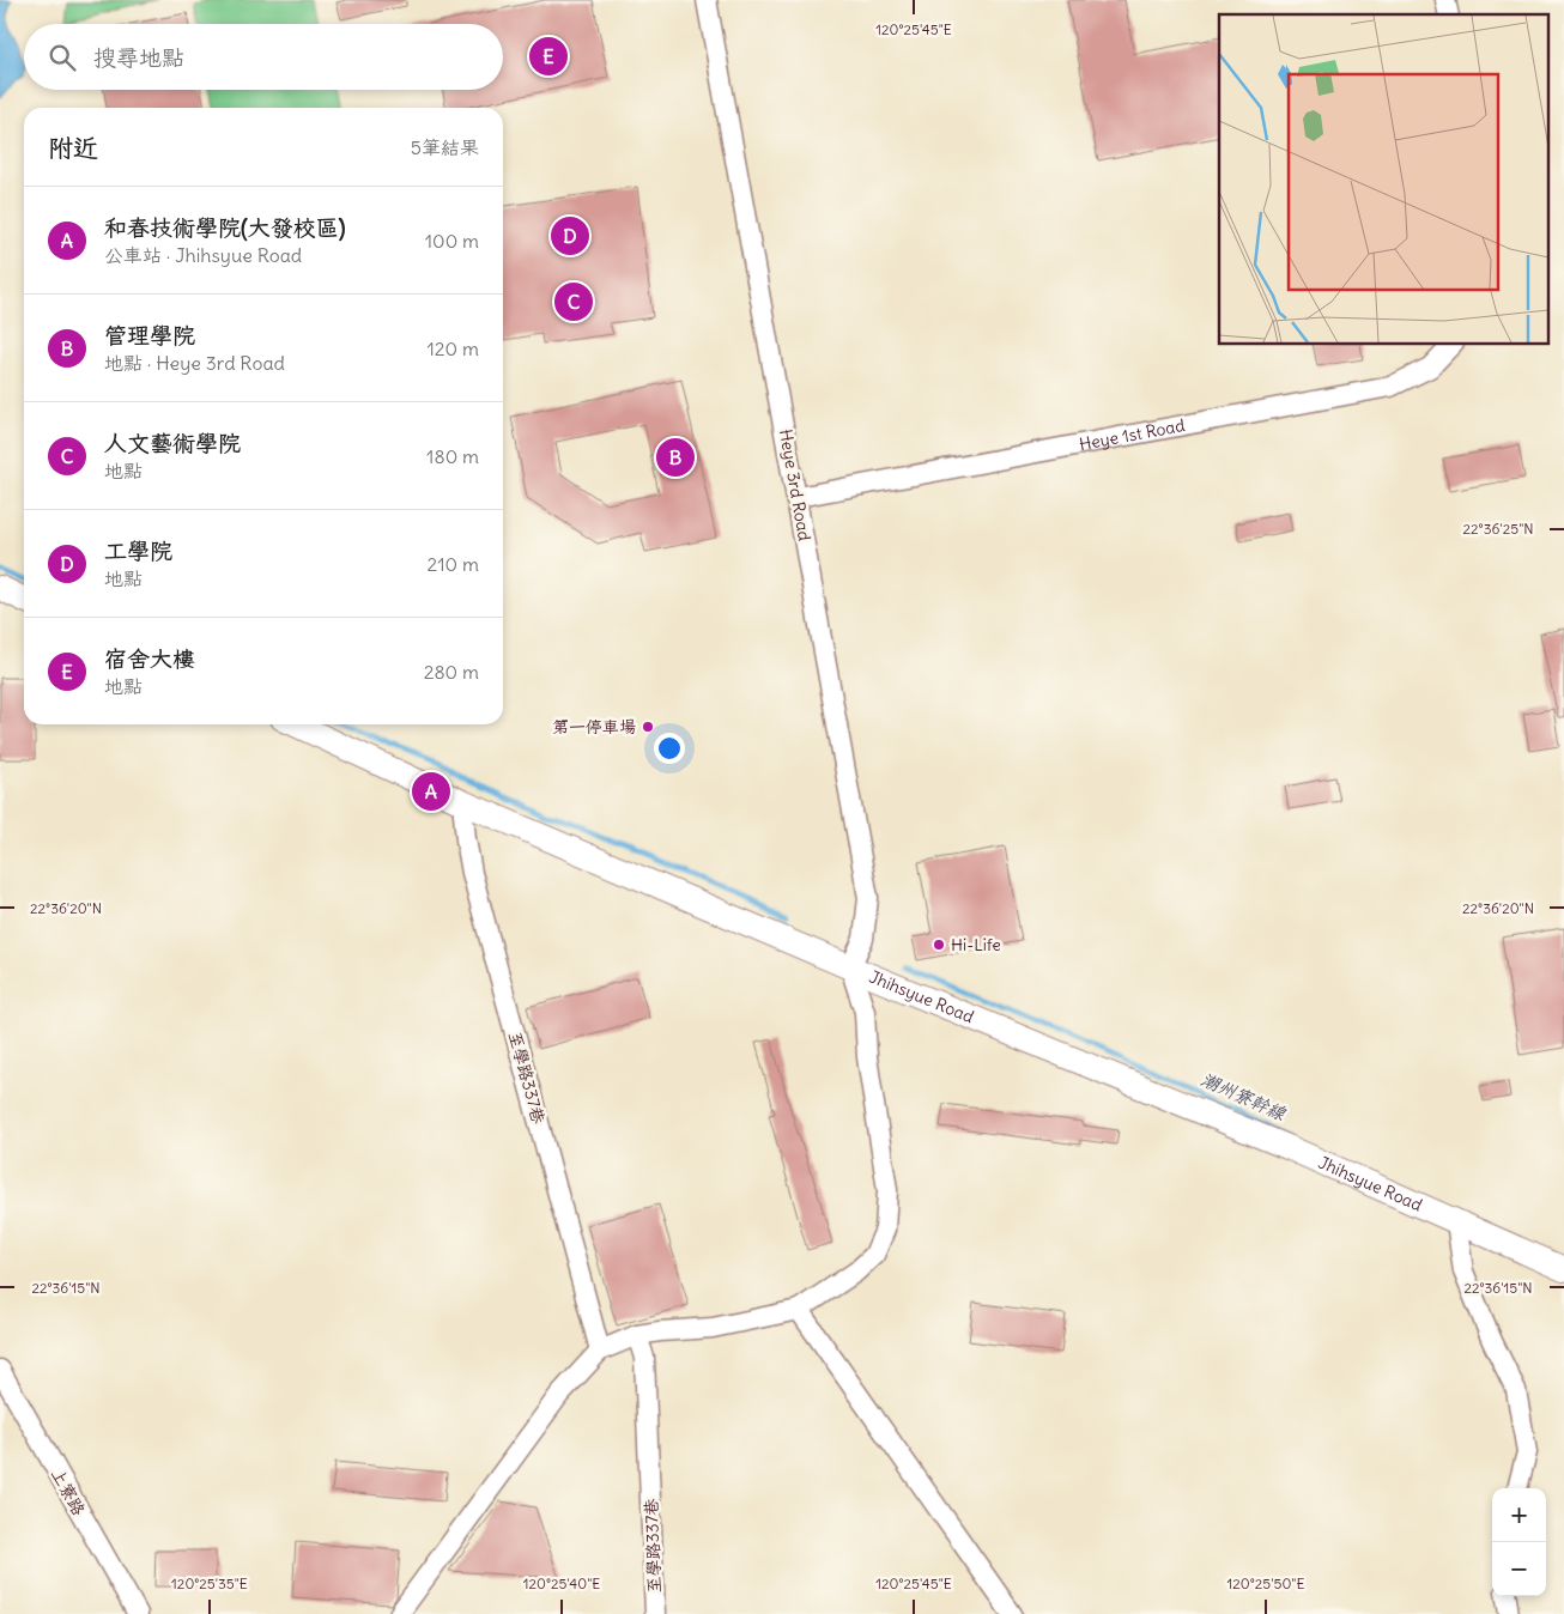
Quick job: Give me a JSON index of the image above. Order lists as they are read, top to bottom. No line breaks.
{"streets":{"street":["Heye 1st Road","Heye 3rd Road","Jhihsyue Road","至學路337巷","上寮路"]},"crossings":[["Heye 1st Road","Heye 3rd Road"],["Heye 3rd Road","Jhihsyue Road"],["Jhihsyue Road","至學路337巷"]],"water":["潮州寮幹線"],"places":["第一停車場","Hi-Life"],"page":{"search":"搜尋地點","pins":["E","D","C","B","A"],"heading":["附近","5筆結果"],"list":[{"mark":"A","name":"和春技術學院(大發校區)","note":"公車站 · Jhihsyue Road","value":"100 m"},{"mark":"B","name":"管理學院","note":"地點 · Heye 3rd Road","value":"120 m"},{"mark":"C","name":"人文藝術學院","note":"地點","value":"180 m"},{"mark":"D","name":"工學院","note":"地點","value":"210 m"},{"mark":"E","name":"宿舍大樓","note":"地點","value":"280 m"}],"map_buttons":["+","−"]},"coordinates":["120°25'45\"E","22°36'25\"N","22°36'20\"N","22°36'15\"N","120°25'35\"E","120°25'40\"E","120°25'50\"E"]}
